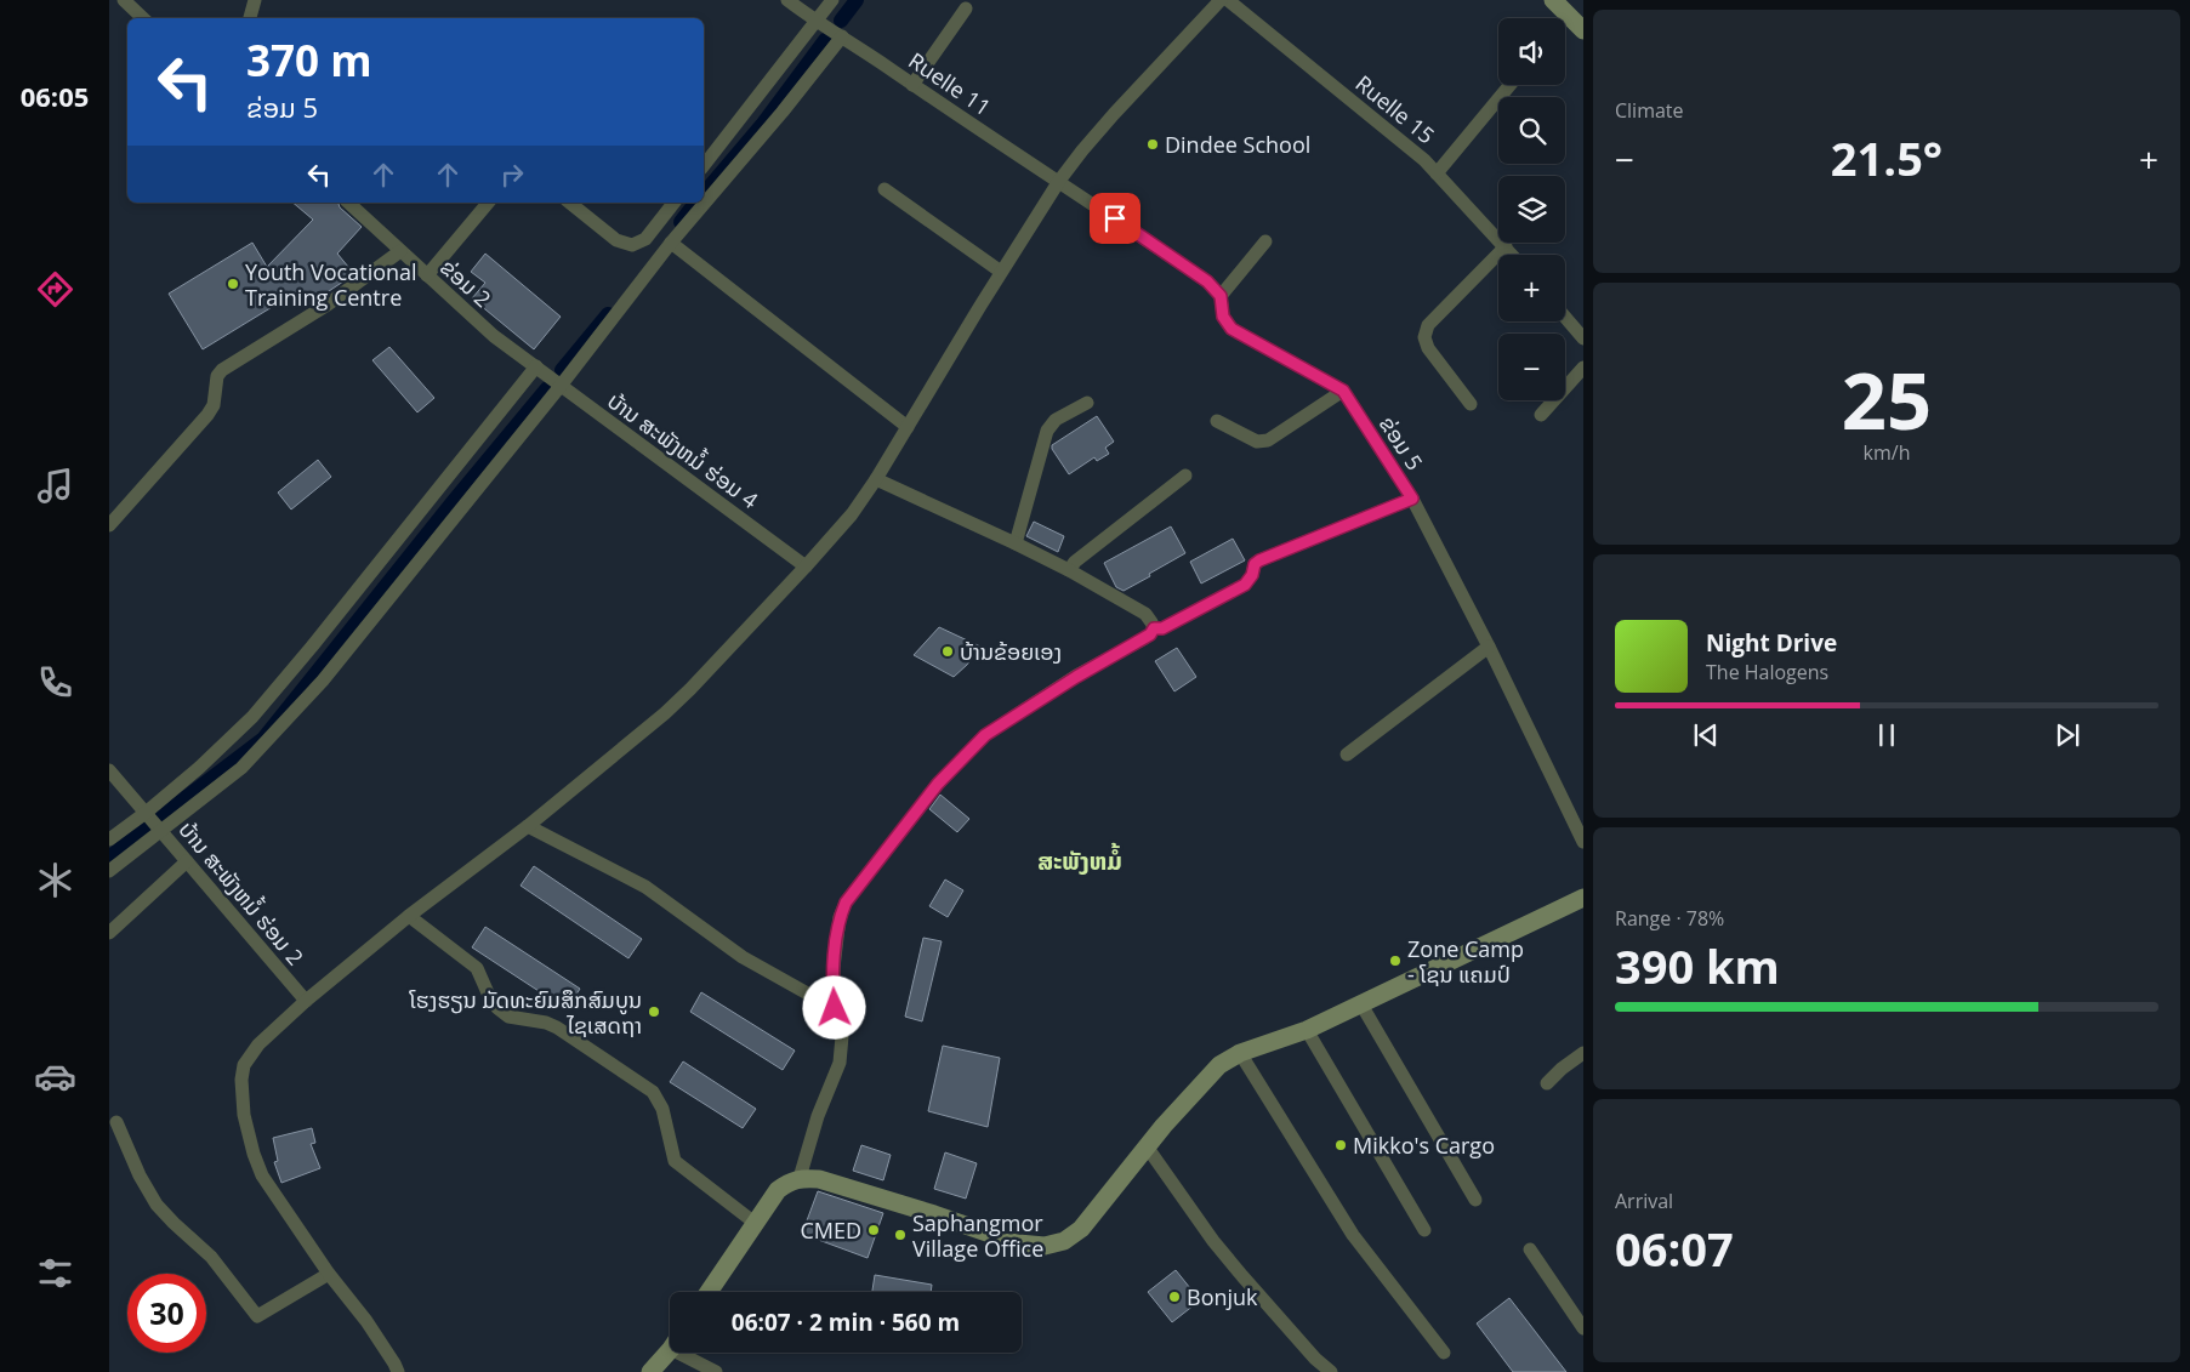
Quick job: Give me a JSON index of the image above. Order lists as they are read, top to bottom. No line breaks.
{"streets":{"street":["Ruelle 11","Ruelle 15","ຂ່ອມ 2","ຂ່ອມ 5","ບ້ານ ສະພັງຫມໍ້ ຮ່ອມ 4","ບ້ານ ສະພັງຫມໍ້ ຮ່ອມ 2"]},"crossings":[["ຂ່ອມ 2","ບ້ານ ສະພັງຫມໍ້ ຮ່ອມ 4"]],"districts":["ສະພັງຫມໍ້"],"places":["Dindee School","Youth Vocational Training Centre","ບ້ານຂ້ອຍເອງ","Zone Camp - ໂຊນ ແຄມປ໌","ໂຮງຮຽນ ມັດທະຍົມສຶກສົມບູນ ໄຊເສດຖາ","Mikko's Cargo","CMED","Saphangmor Village Office","Bonjuk"],"page":{"tabs":"06:05","tile":["Climate",["25","km/h"],["Range · 78%","390 km"],["Arrival","06:07"]],"map_buttons":["+","−"],"turn":["370 m","ຂ່ອມ 5"],"heat":["−","21.5°","+"],"song":["Night Drive","The Halogens"],"limit":"30","trip":"06:07 · 2 min · 560 m"}}
